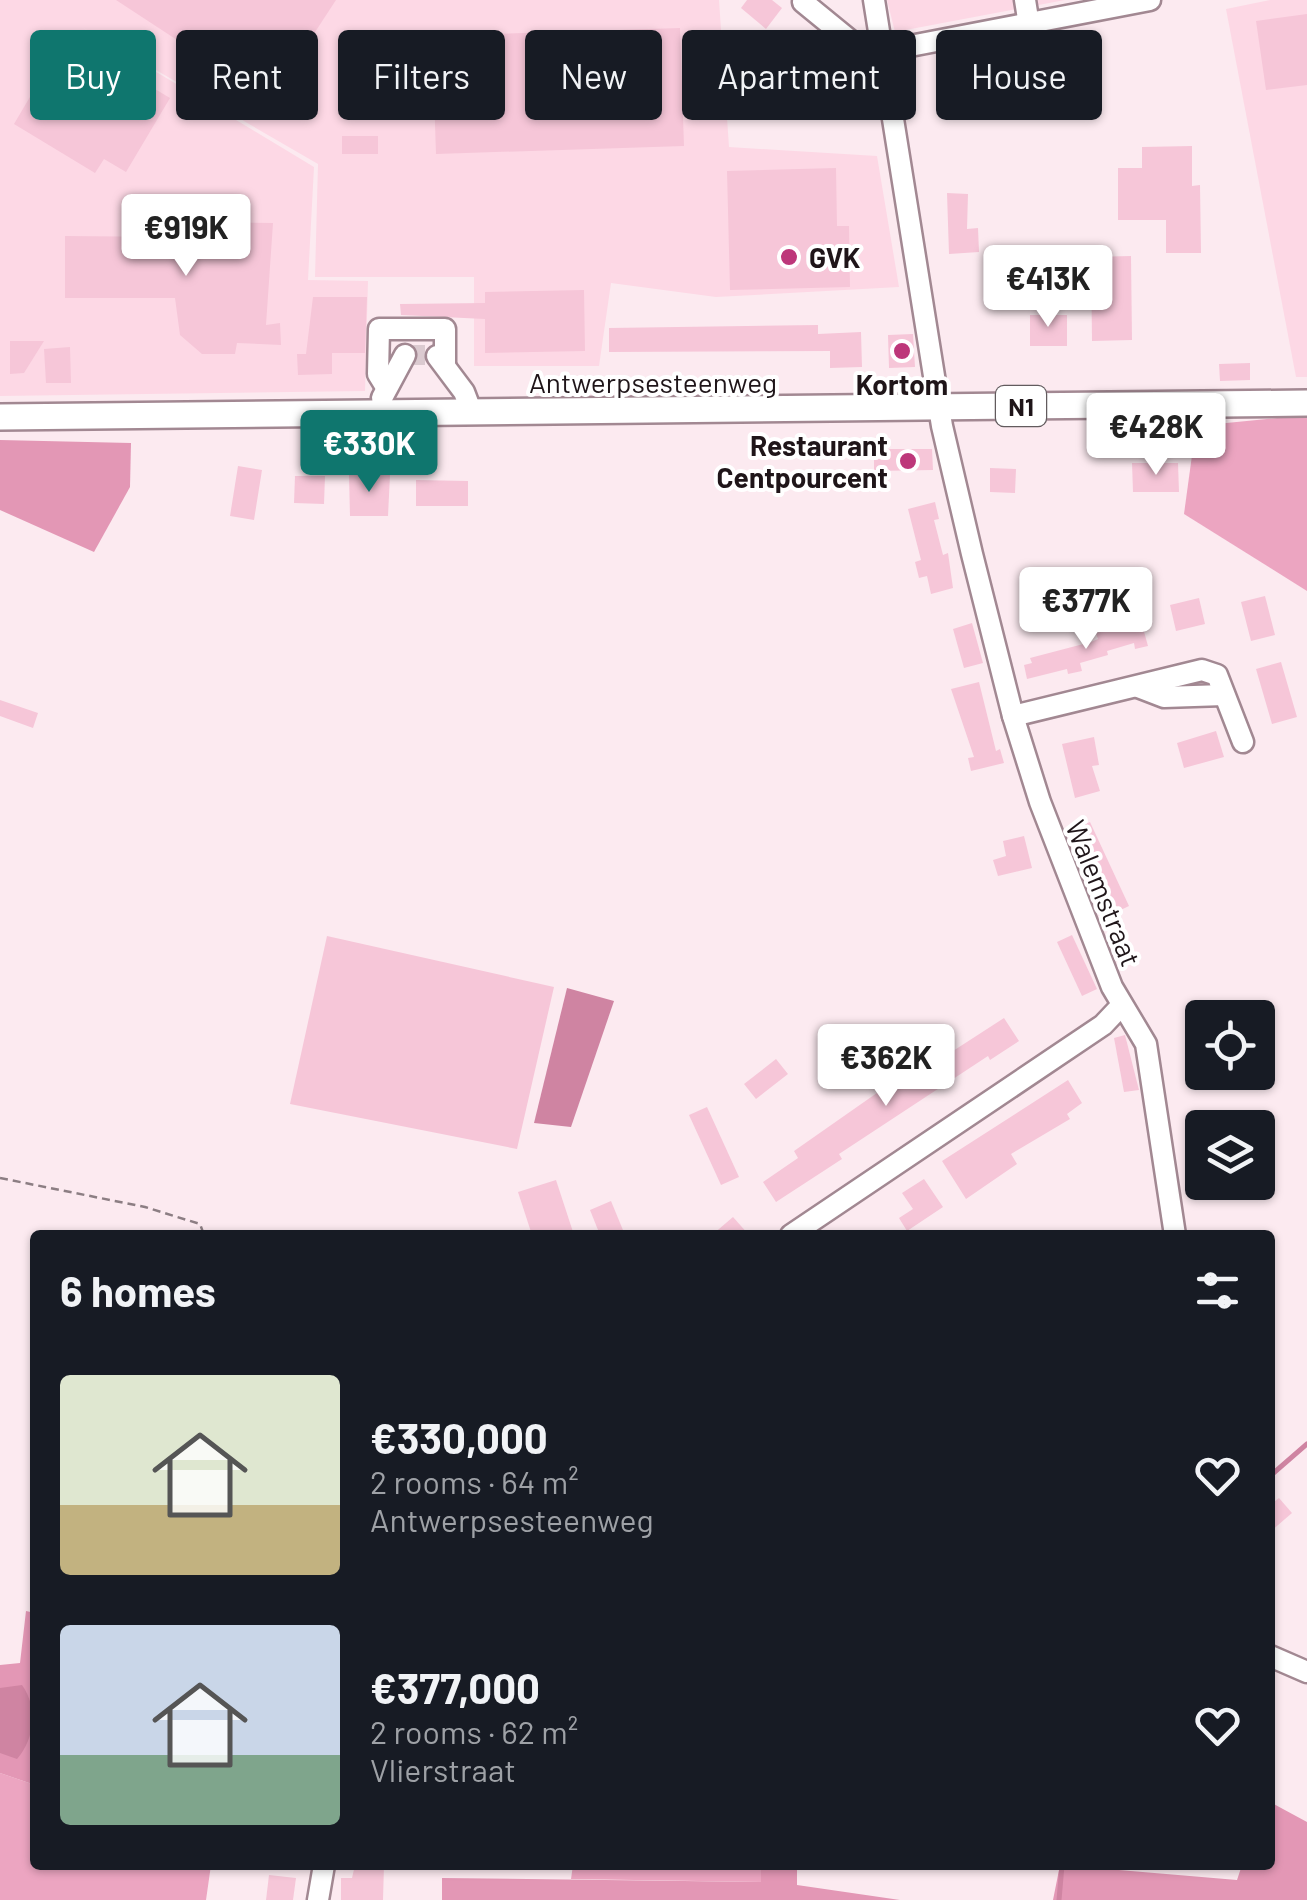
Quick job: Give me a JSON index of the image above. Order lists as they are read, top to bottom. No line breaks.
{"streets":{"main road":["Antwerpsesteenweg","N1"],"street":["Walemstraat"]},"crossings":[["Antwerpsesteenweg","Walemstraat"]],"places":["GVK","Kortom","Restaurant Centpourcent"],"page":{"chip":["Buy","Rent","Filters","New","Apartment","House"],"price":["€919K","€413K","€428K","€330K","€377K","€362K"],"heading":"6 homes","list":[{"name":"€330,000","note":"2 rooms · 64 m² · Antwerpsesteenweg"},{"name":"€377,000","note":"2 rooms · 62 m² · Vlierstraat"}]}}
